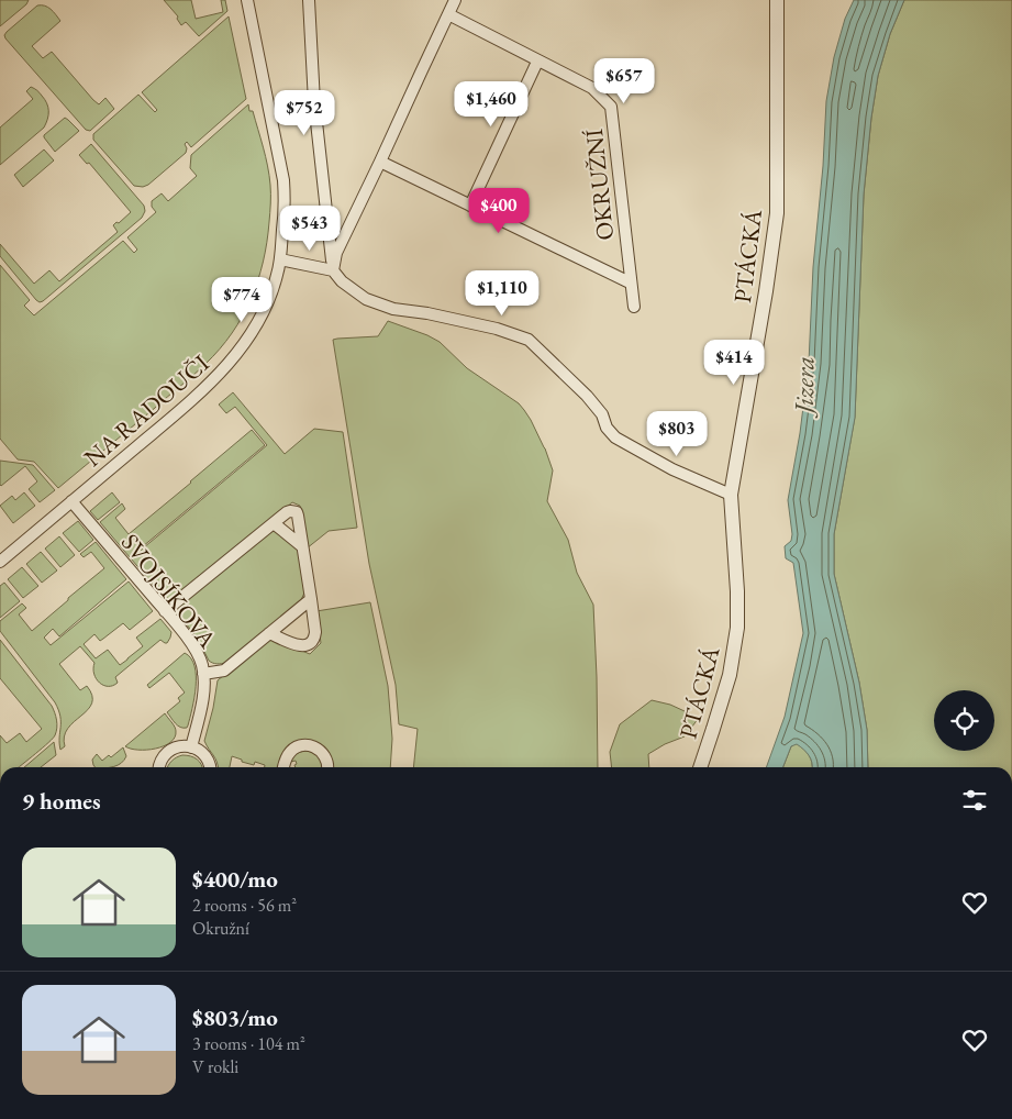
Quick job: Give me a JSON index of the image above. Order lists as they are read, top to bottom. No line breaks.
{"streets":{"street":["OKRUŽNÍ","PTÁCKÁ","NA RADOUČI","SVOJSÍKOVA"]},"crossings":[["NA RADOUČI","SVOJSÍKOVA"]],"water":["Jizera"],"page":{"price":["$657","$1,460","$752","$400","$543","$1,110","$774","$414","$803"],"heading":"9 homes","list":[{"name":"$400/mo","note":"2 rooms · 56 m² · Okružní"},{"name":"$803/mo","note":"3 rooms · 104 m² · V rokli"}]}}
